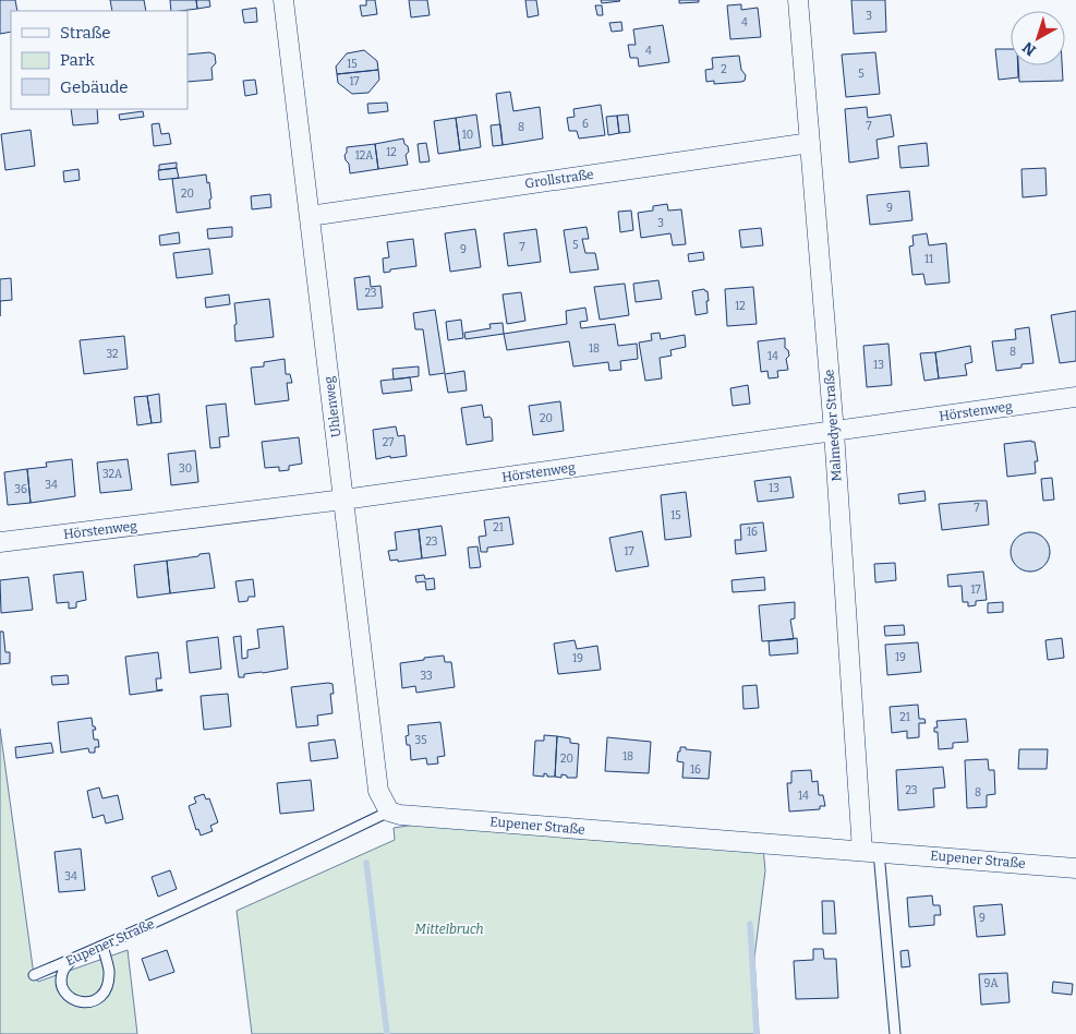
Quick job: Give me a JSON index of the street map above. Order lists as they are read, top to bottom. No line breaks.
{"streets":{"street":["Grollstraße","Uhlenweg","Hörstenweg","Malmedyer Straße","Eupener Straße"]},"crossings":[["Grollstraße","Uhlenweg"],["Grollstraße","Malmedyer Straße"],["Uhlenweg","Hörstenweg"],["Uhlenweg","Eupener Straße"],["Hörstenweg","Malmedyer Straße"],["Malmedyer Straße","Eupener Straße"]],"parks":["Mittelbruch"],"house_numbers":["3","4","4","15","2","5","17","6","7","8","10","12","12A","20","9","3","5","7","9","11","23","12","18","8","32","14","13","20","27","30","32A","34","13","36","7","15","21","16","23","17","17","19","19","33","21","35","18","20","16","23","8","14","34","9","9A"],"legend":["Straße","Park","Gebäude"],"north":"bottom left"}
